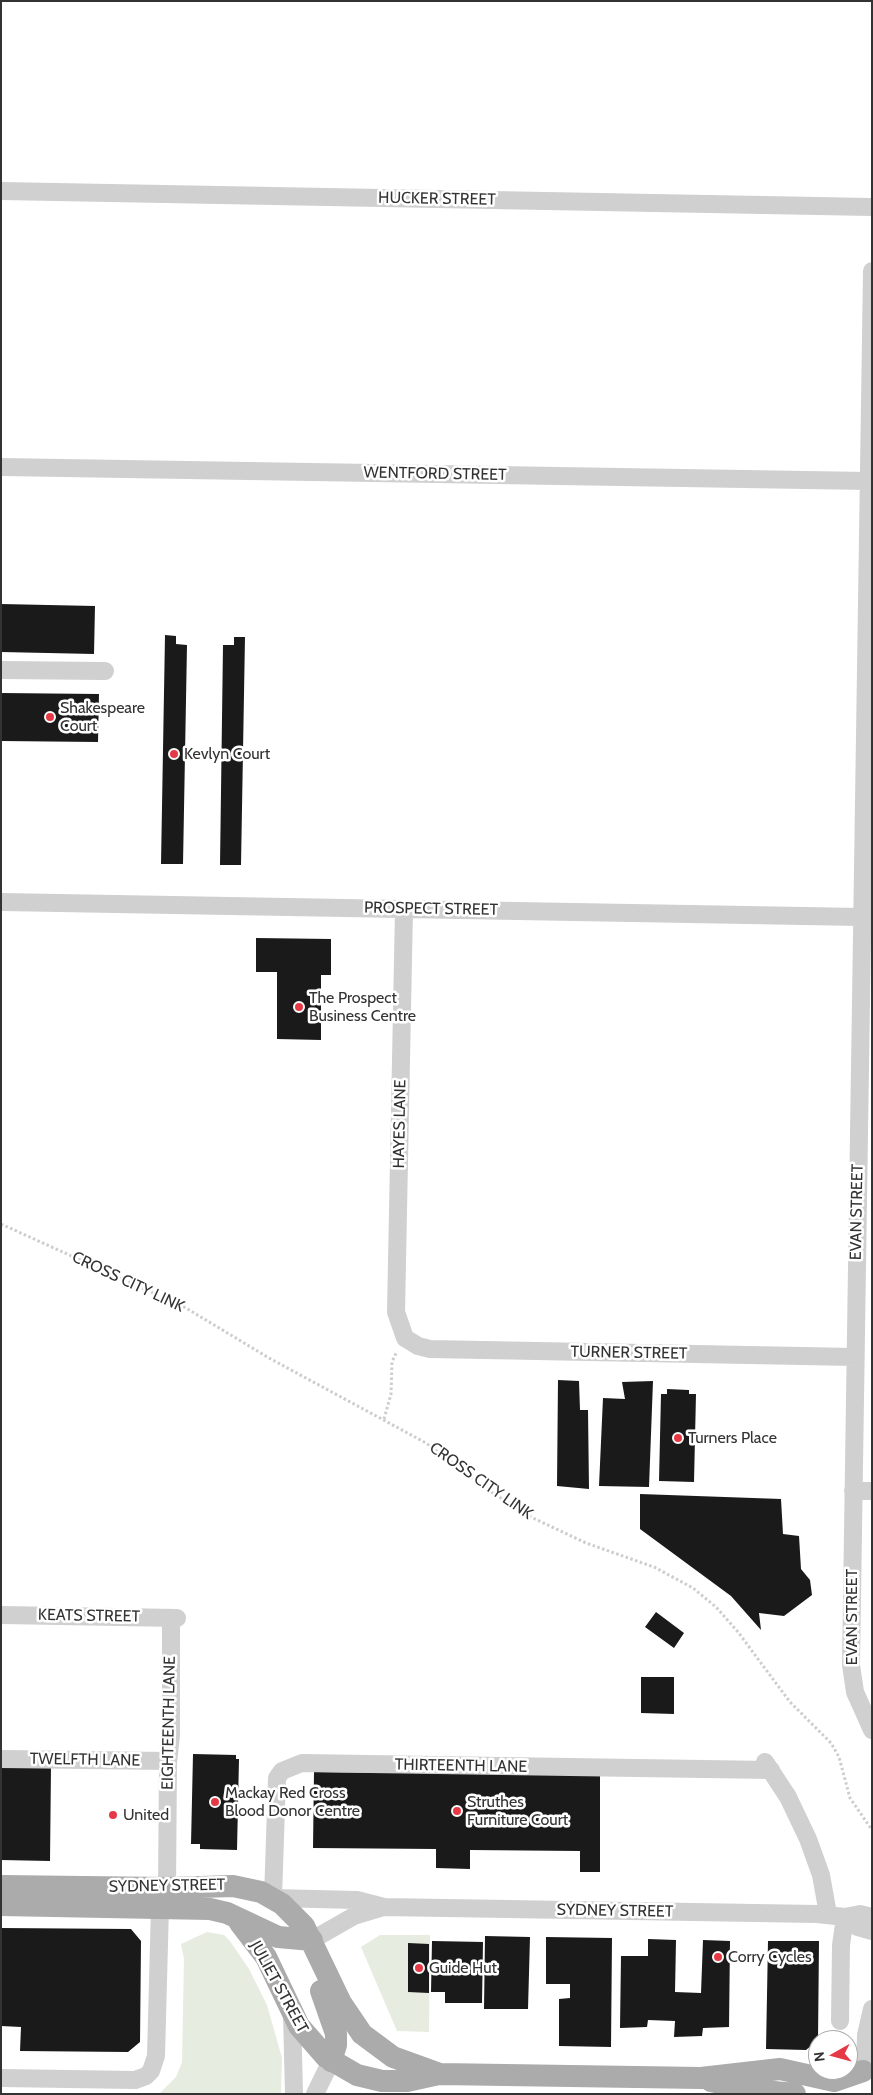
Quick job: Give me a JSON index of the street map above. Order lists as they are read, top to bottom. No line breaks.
{"streets":{"main road":["SYDNEY STREET","JULIET STREET"],"street":["HUCKER STREET","WENTFORD STREET","PROSPECT STREET","HAYES LANE","EVAN STREET","TURNER STREET","KEATS STREET","EIGHTEENTH LANE","TWELFTH LANE","THIRTEENTH LANE"],"path":["CROSS CITY LINK"]},"crossings":[["WENTFORD STREET","EVAN STREET"],["PROSPECT STREET","HAYES LANE"],["PROSPECT STREET","EVAN STREET"],["HAYES LANE","TURNER STREET"],["EVAN STREET","TURNER STREET"],["KEATS STREET","EIGHTEENTH LANE"],["EIGHTEENTH LANE","TWELFTH LANE"],["EIGHTEENTH LANE","SYDNEY STREET"],["THIRTEENTH LANE","SYDNEY STREET"],["SYDNEY STREET","JULIET STREET"]],"places":["Shakespeare Court","Kevlyn Court","The Prospect Business Centre","Turners Place","Mackay Red Cross Blood Donor Centre","Struthes Furniture Court","United","Corry Cycles","Guide Hut"],"north":"left"}
